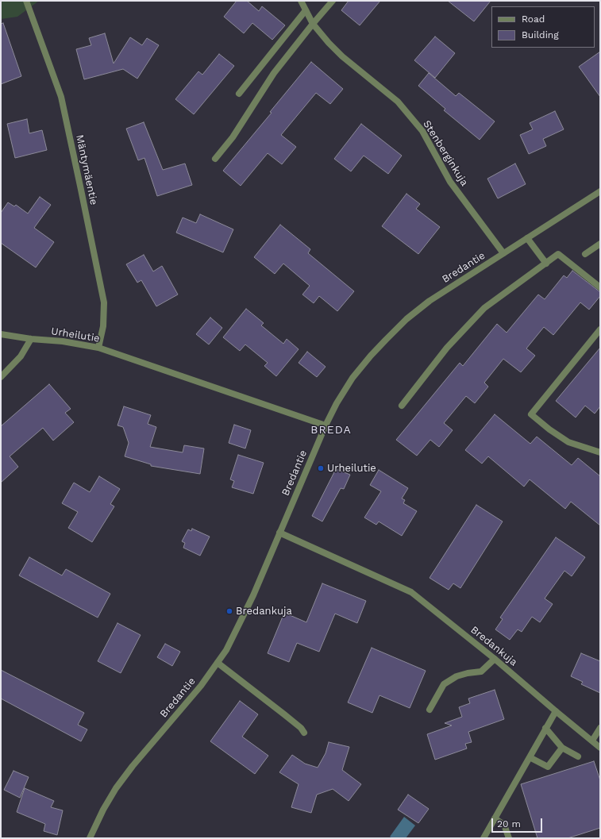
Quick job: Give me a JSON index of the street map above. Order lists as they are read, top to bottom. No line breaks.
{"streets":{"street":["Stenberginkuja","Mäntymäentie","Bredantie","Urheilutie","Bredankuja"]},"crossings":[["Stenberginkuja","Bredantie"],["Mäntymäentie","Urheilutie"],["Bredantie","Urheilutie"],["Bredantie","Bredankuja"]],"districts":["BREDA"],"places":["Urheilutie","Bredankuja"],"legend":["Road","Building"],"scale_bar":"20 m"}
